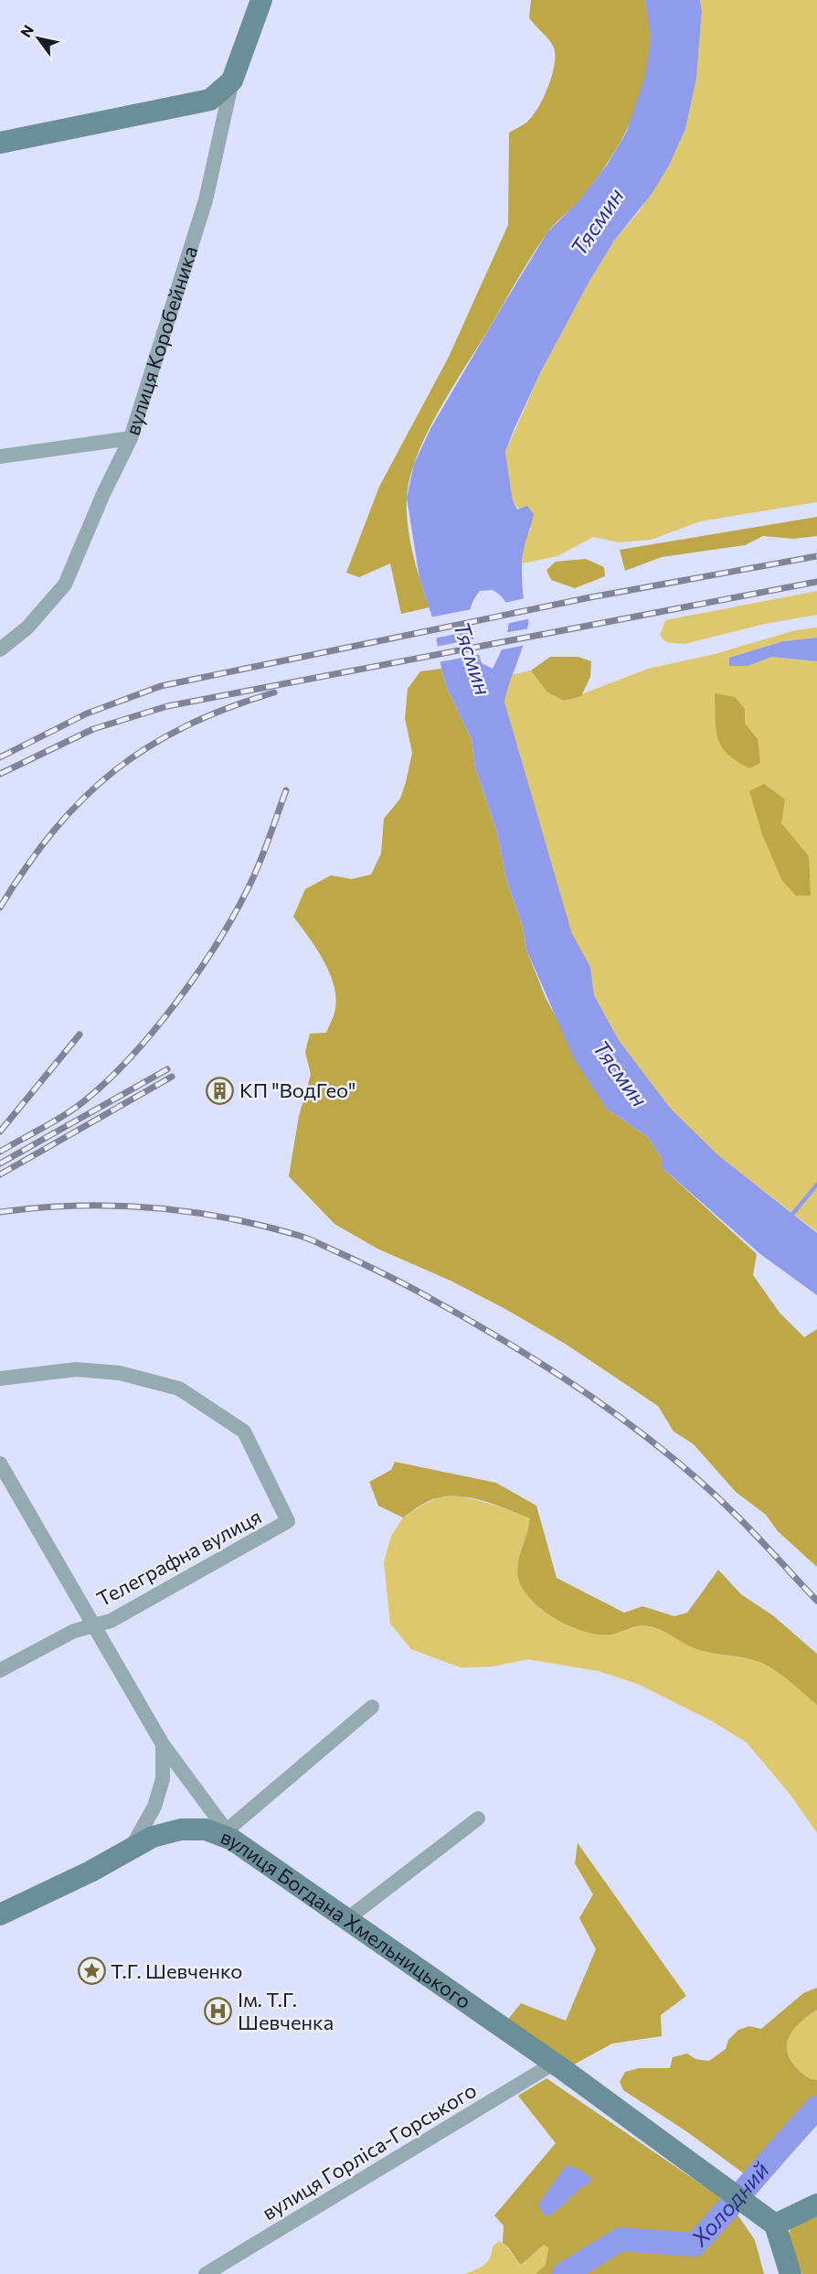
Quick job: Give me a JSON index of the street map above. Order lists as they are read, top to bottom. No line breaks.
{"streets":{"main road":["вулиця Коробейника","вулиця Богдана Хмельницького"],"street":["Телеграфна вулиця","вулиця Горліса-Горського"]},"crossings":[["Телеграфна вулиця","вулиця Богдана Хмельницького"],["вулиця Богдана Хмельницького","вулиця Горліса-Горського"]],"water":["Тясмин","Холодний"],"places":{"building":["КП \"ВодГео\""],"place":["Т.Г. Шевченко"],"hospital":["Ім. Т.Г. Шевченка"]},"north":"top left"}
